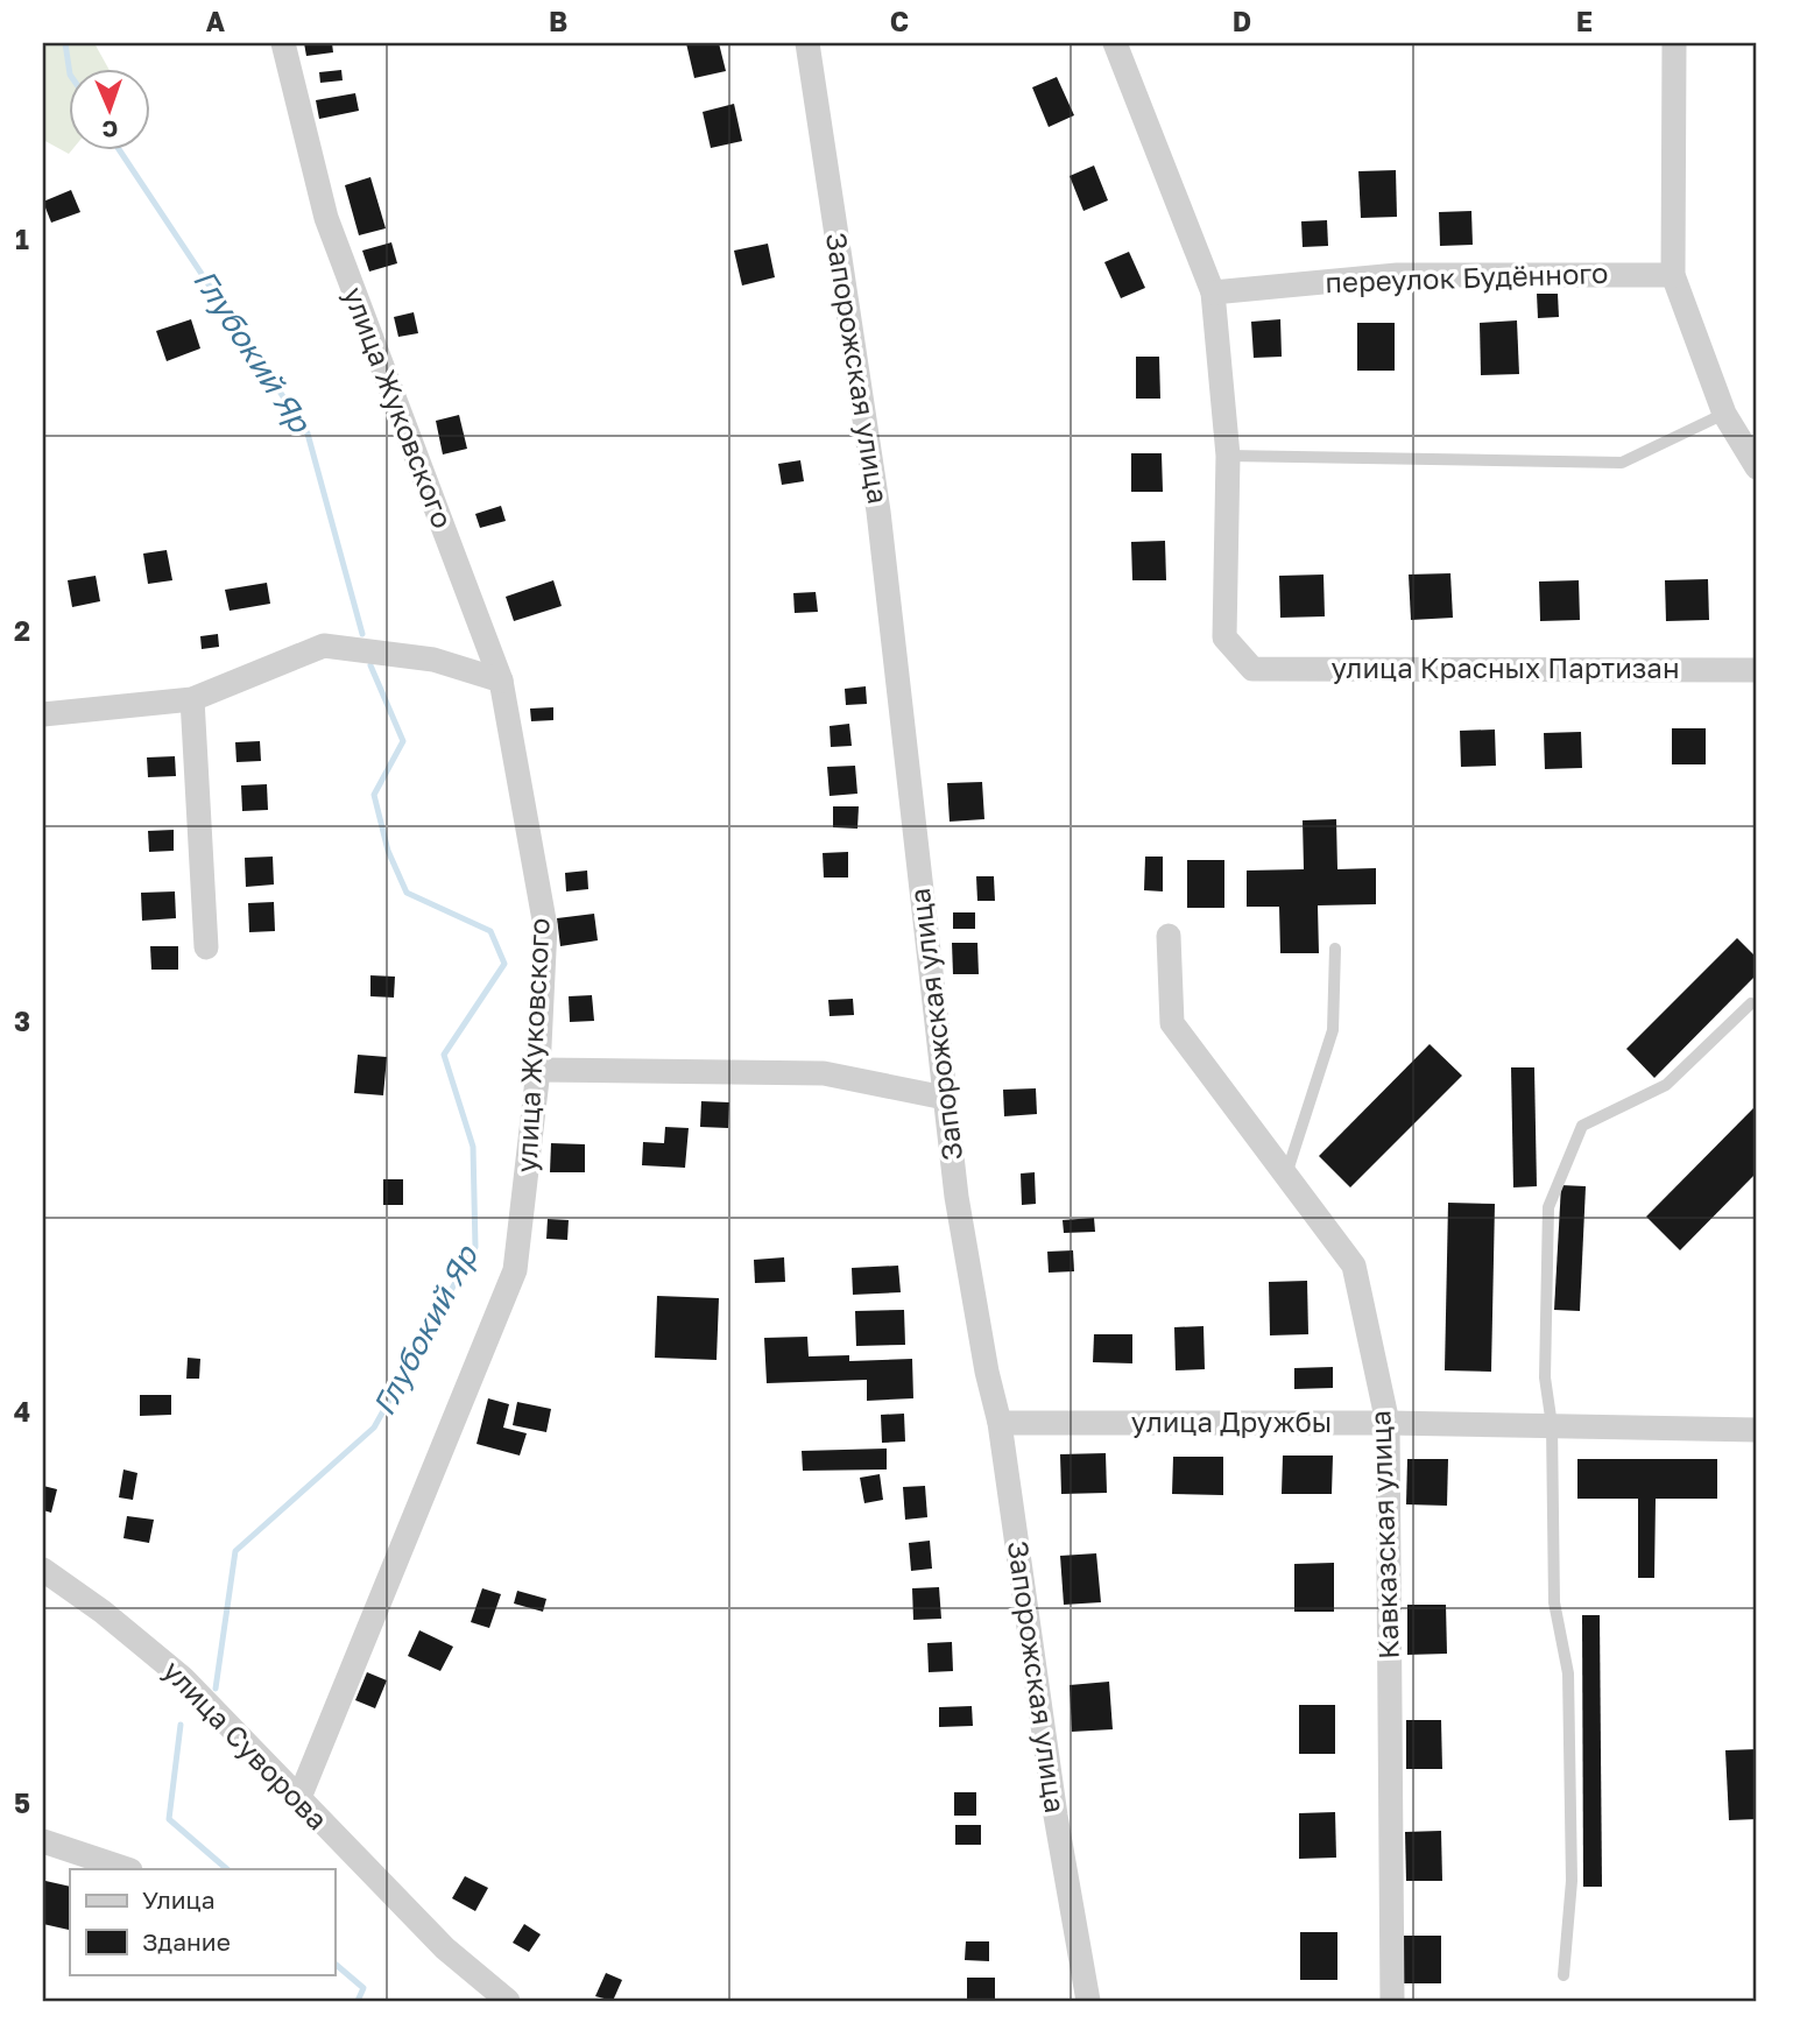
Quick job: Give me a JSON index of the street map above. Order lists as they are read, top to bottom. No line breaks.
{"streets":{"street":["переулок Будённого","Запорожская улица","улица Жуковского","улица Красных Партизан","улица Дружбы","Кавказская улица","улица Суворова"]},"crossings":[["Запорожская улица","улица Дружбы"],["улица Жуковского","улица Суворова"],["улица Дружбы","Кавказская улица"]],"water":["Глубокий Яр"],"legend":["Улица","Здание"],"north":"bottom","grid":{"columns":["A","B","C","D","E"],"rows":["1","2","3","4","5"]}}
